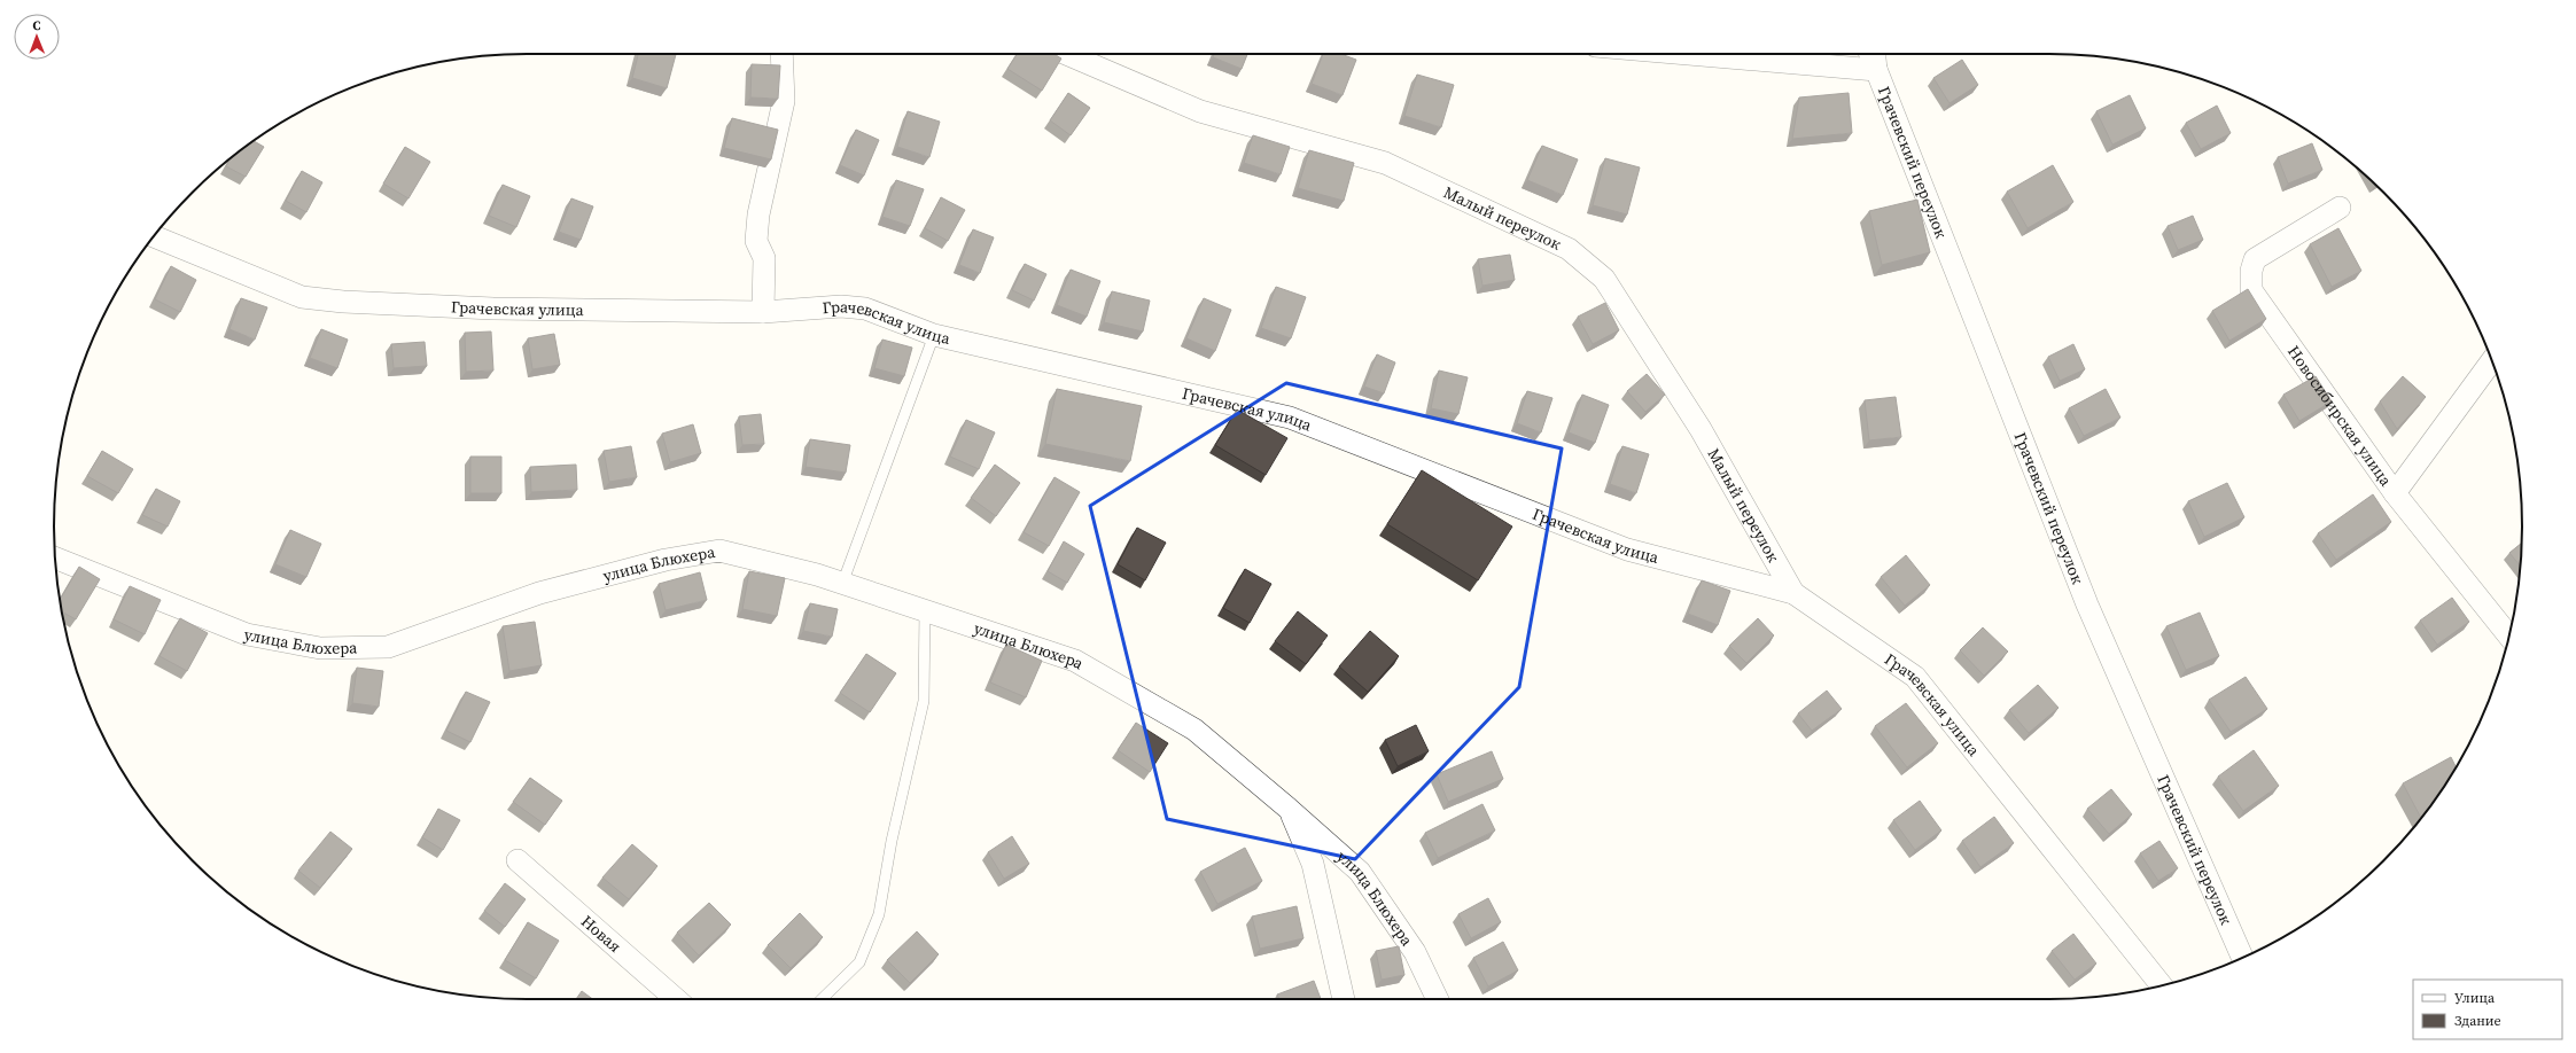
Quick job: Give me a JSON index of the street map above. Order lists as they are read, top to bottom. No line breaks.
{"streets":{"street":["Грачевский переулок","Малый переулок","Грачевская улица","Новосибирская улица","улица Блюхера","Новая"]},"crossings":[["Малый переулок","Грачевская улица"]],"legend":["Улица","Здание"],"north":"top"}
